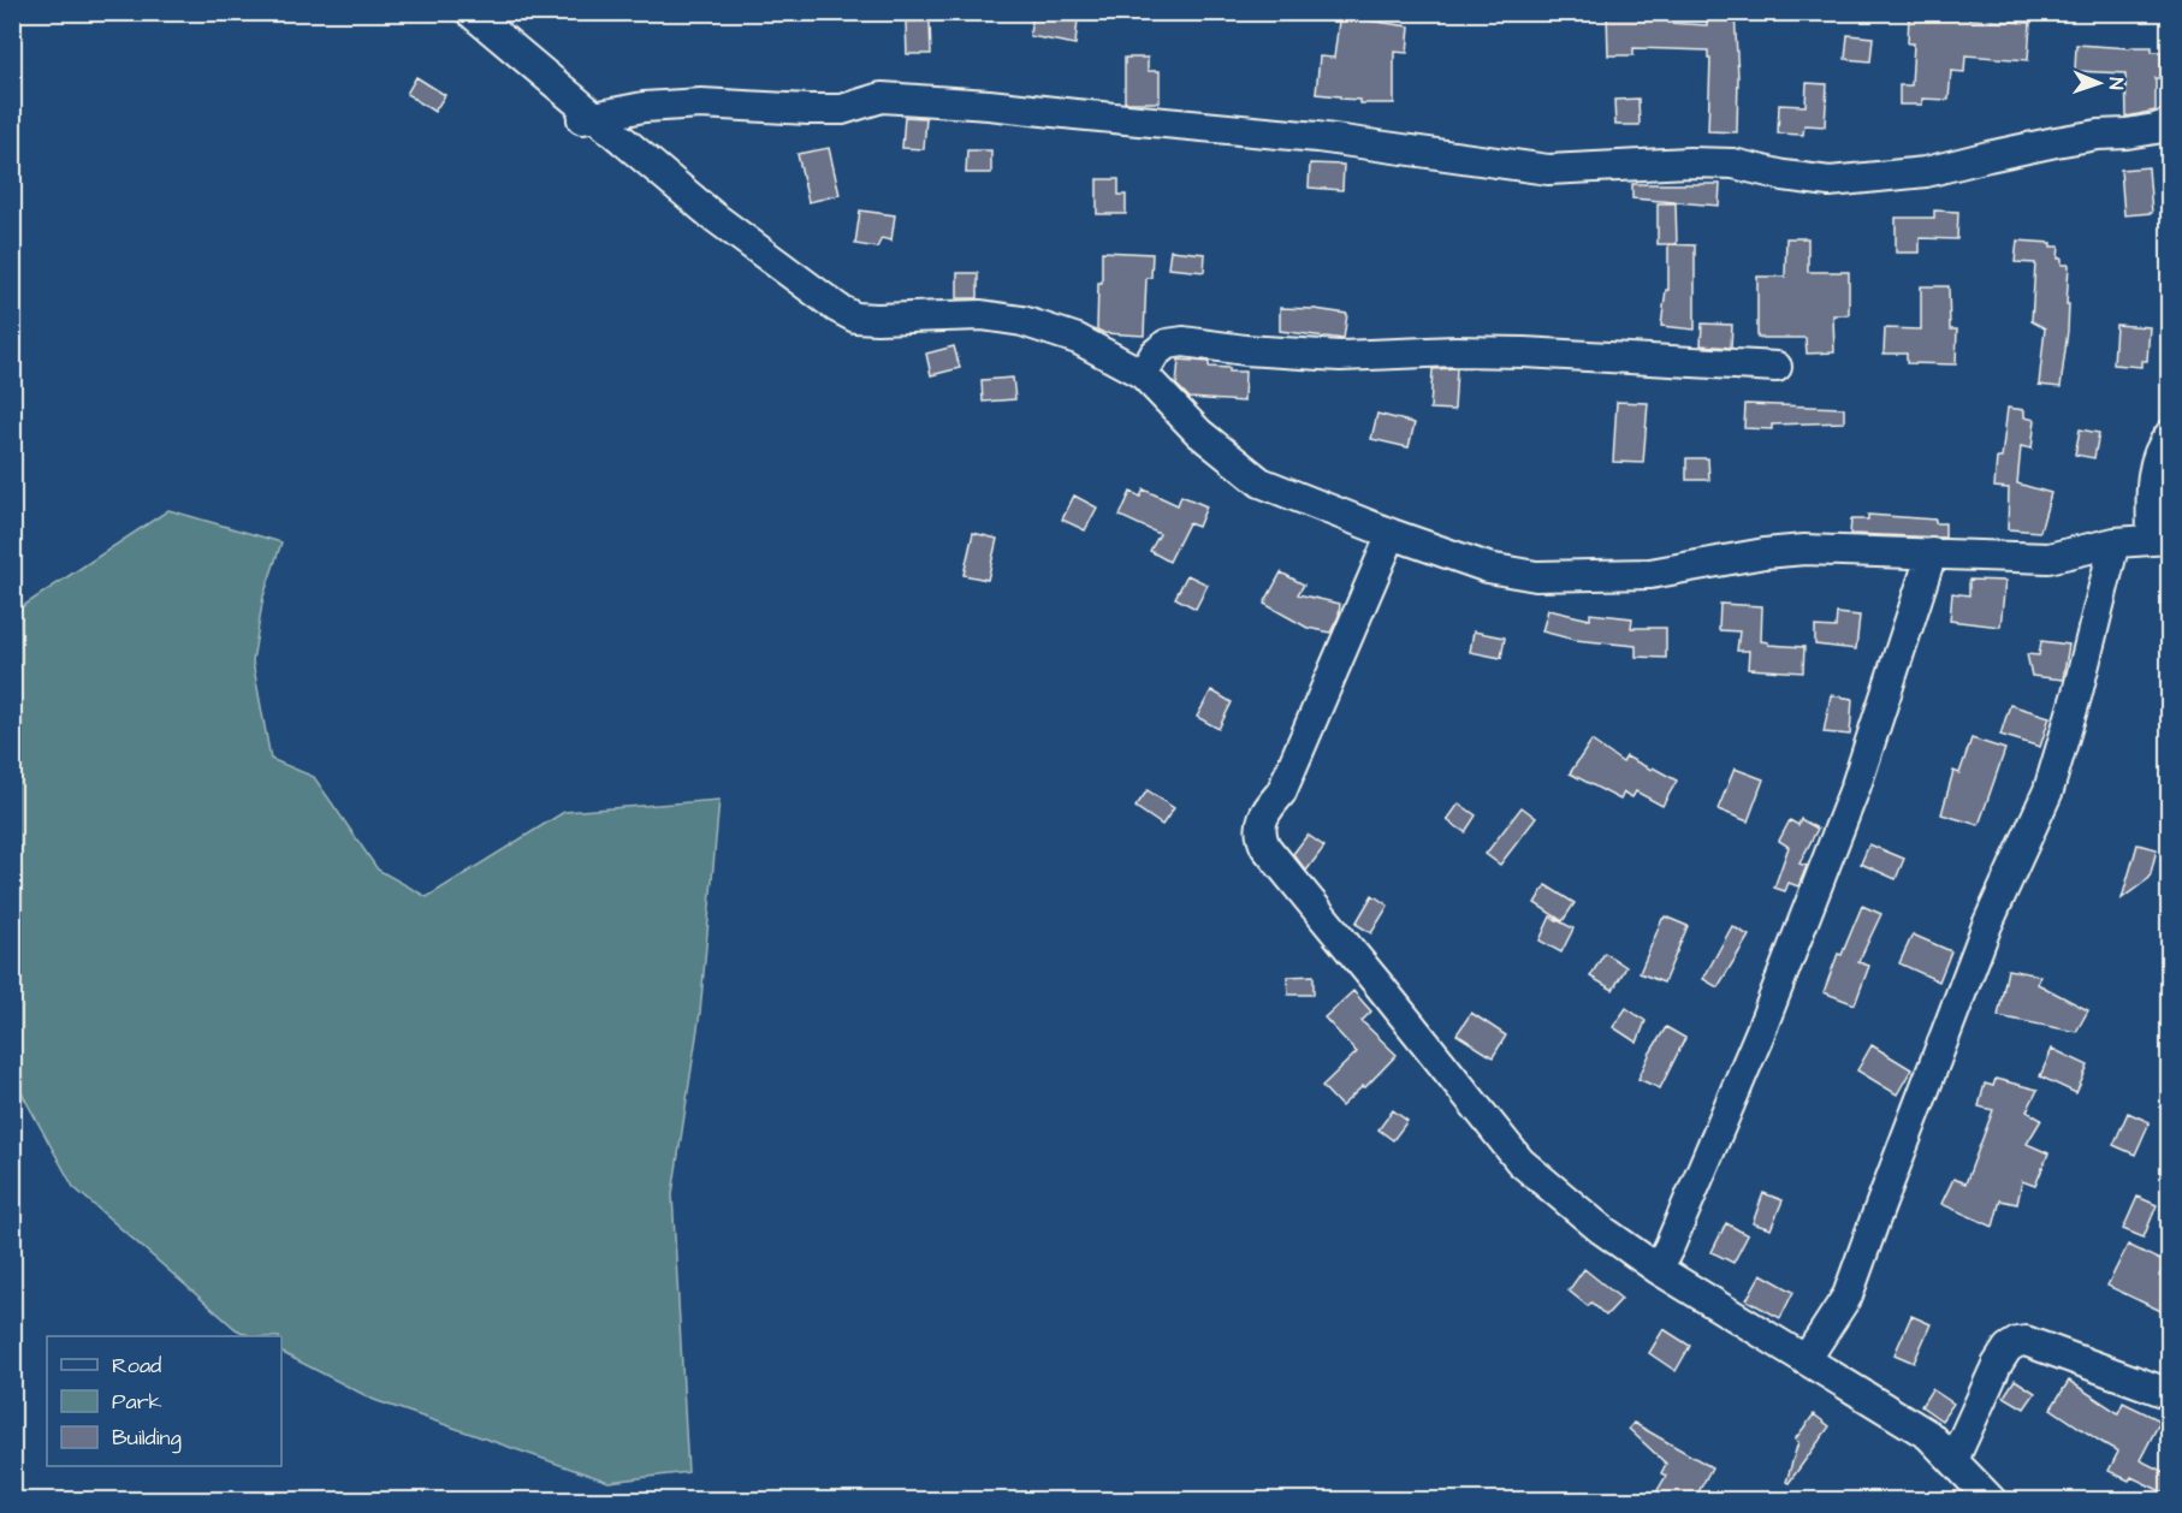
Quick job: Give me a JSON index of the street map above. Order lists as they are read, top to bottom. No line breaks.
{"legend":["Road","Park","Building"],"north":"right"}
